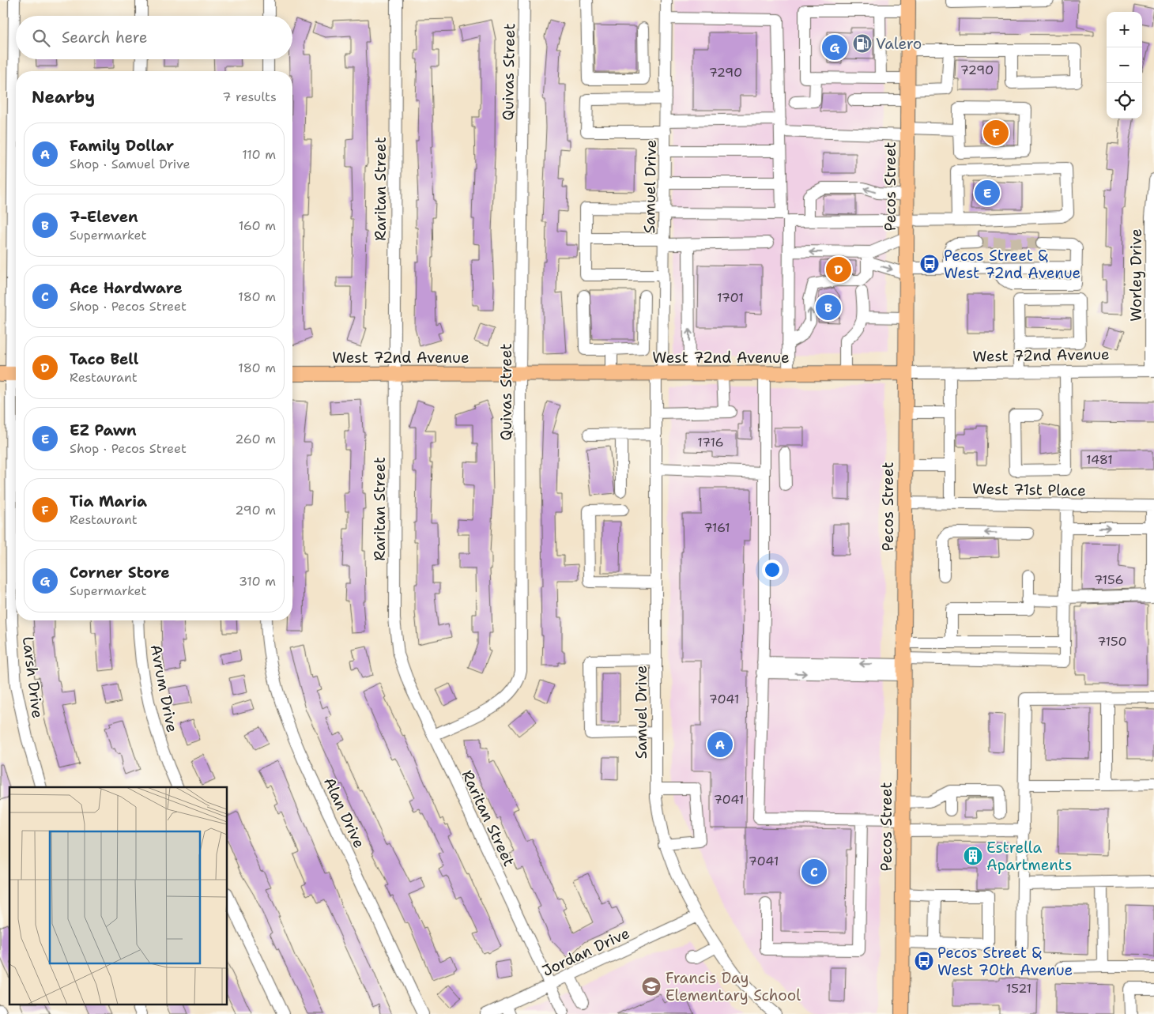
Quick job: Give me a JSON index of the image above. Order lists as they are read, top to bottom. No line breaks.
{"streets":{"main road":["Pecos Street","West 72nd Avenue"],"street":["Quivas Street","Samuel Drive","Raritan Street","Worley Drive","West 71st Place","Larsh Drive","Avrum Drive","Alan Drive","Jordan Drive"]},"crossings":[["Quivas Street","Raritan Street"],["Quivas Street","West 72nd Avenue"],["Samuel Drive","West 72nd Avenue"],["Samuel Drive","Jordan Drive"],["Pecos Street","West 72nd Avenue"],["Pecos Street","West 71st Place"],["Raritan Street","West 72nd Avenue"],["Raritan Street","Jordan Drive"],["Worley Drive","West 72nd Avenue"]],"places":{"fuel station":["Valero"],"bus stop":["Pecos Street & West 72nd Avenue","Pecos Street & West 70th Avenue"],"building":["Estrella Apartments"],"school or university":["Francis Day Elementary School"]},"house_numbers":["7290","7290","1701","1716","1481","7161","7156","7150","7041","7041","7041","1521"],"page":{"map_buttons":["+","−"],"search":"Search here","pins":["G","F","E","D","B","A","C"],"heading":["Nearby","7 results"],"list":[{"mark":"A","name":"Family Dollar","note":"Shop · Samuel Drive","value":"110 m"},{"mark":"B","name":"7-Eleven","note":"Supermarket","value":"160 m"},{"mark":"C","name":"Ace Hardware","note":"Shop · Pecos Street","value":"180 m"},{"mark":"D","name":"Taco Bell","note":"Restaurant","value":"180 m"},{"mark":"E","name":"EZ Pawn","note":"Shop · Pecos Street","value":"260 m"},{"mark":"F","name":"Tia Maria","note":"Restaurant","value":"290 m"},{"mark":"G","name":"Corner Store","note":"Supermarket","value":"310 m"}]}}
